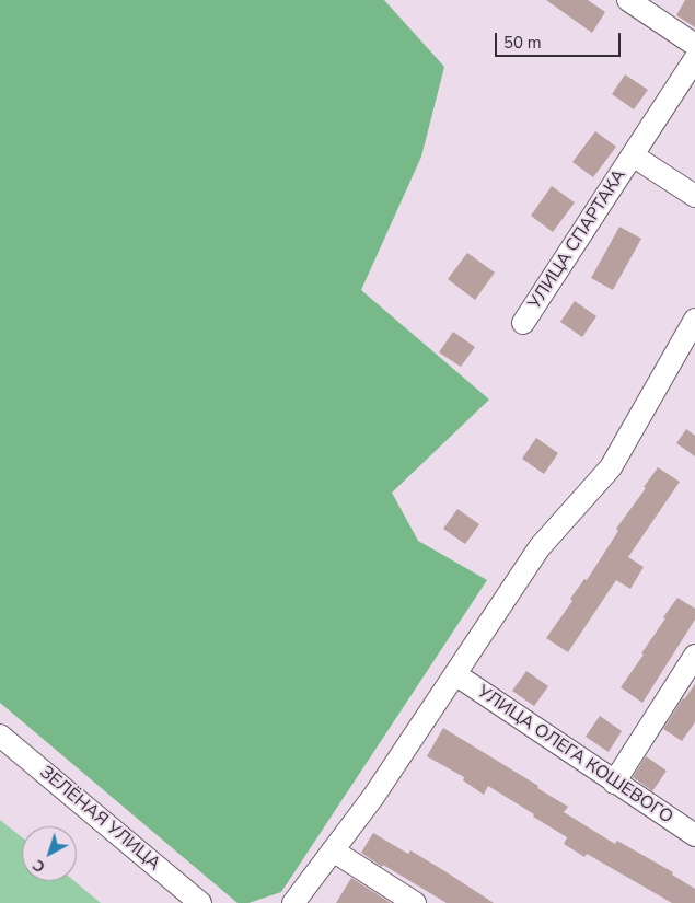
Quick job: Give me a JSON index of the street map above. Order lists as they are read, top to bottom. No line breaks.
{"streets":{"street":["УЛИЦА СПАРТАКА","УЛИЦА ОЛЕГА КОШЕВОГО","ЗЕЛЁНАЯ УЛИЦА"]},"scale_bar":"50 m","north":"bottom left"}
